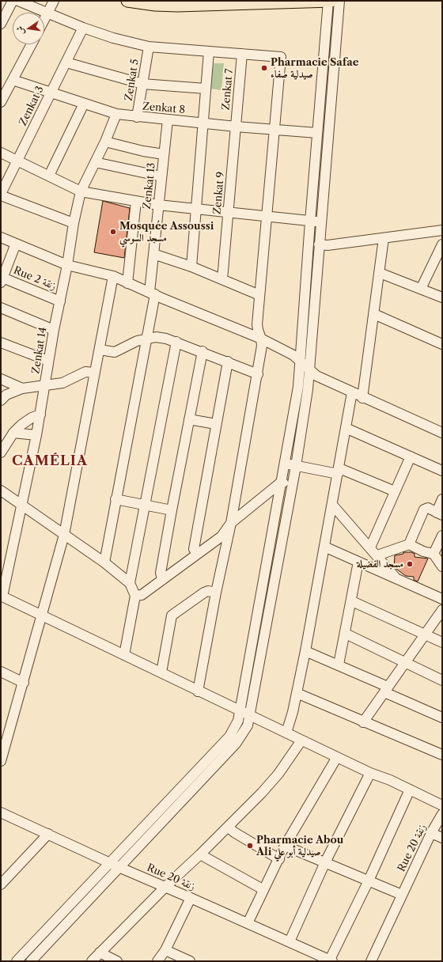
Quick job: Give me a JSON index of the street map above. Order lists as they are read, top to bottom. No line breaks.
{"streets":{"street":["Zenkat 5","Zenkat 7","Zenkat 3","Zenkat 8","Zenkat 13","Zenkat 9","Rue 2 زنقة","Zenkat 14","Rue 20 زنقة"]},"crossings":[["Zenkat 5","Zenkat 8"],["Zenkat 7","Zenkat 8"],["Zenkat 7","Zenkat 9"],["Zenkat 3","Zenkat 8"],["Zenkat 8","Zenkat 13"],["Zenkat 8","Zenkat 9"],["Zenkat 8","Zenkat 14"],["Rue 2 زنقة","Zenkat 14"]],"districts":["CAMÉLIA"],"places":["Pharmacie Safae صيدلية صفاء","Mosquée Assoussi مسجد السوسي","مسجد الفضيلة","Pharmacie Abou Ali صيدلية أبو علي"],"north":"left"}
